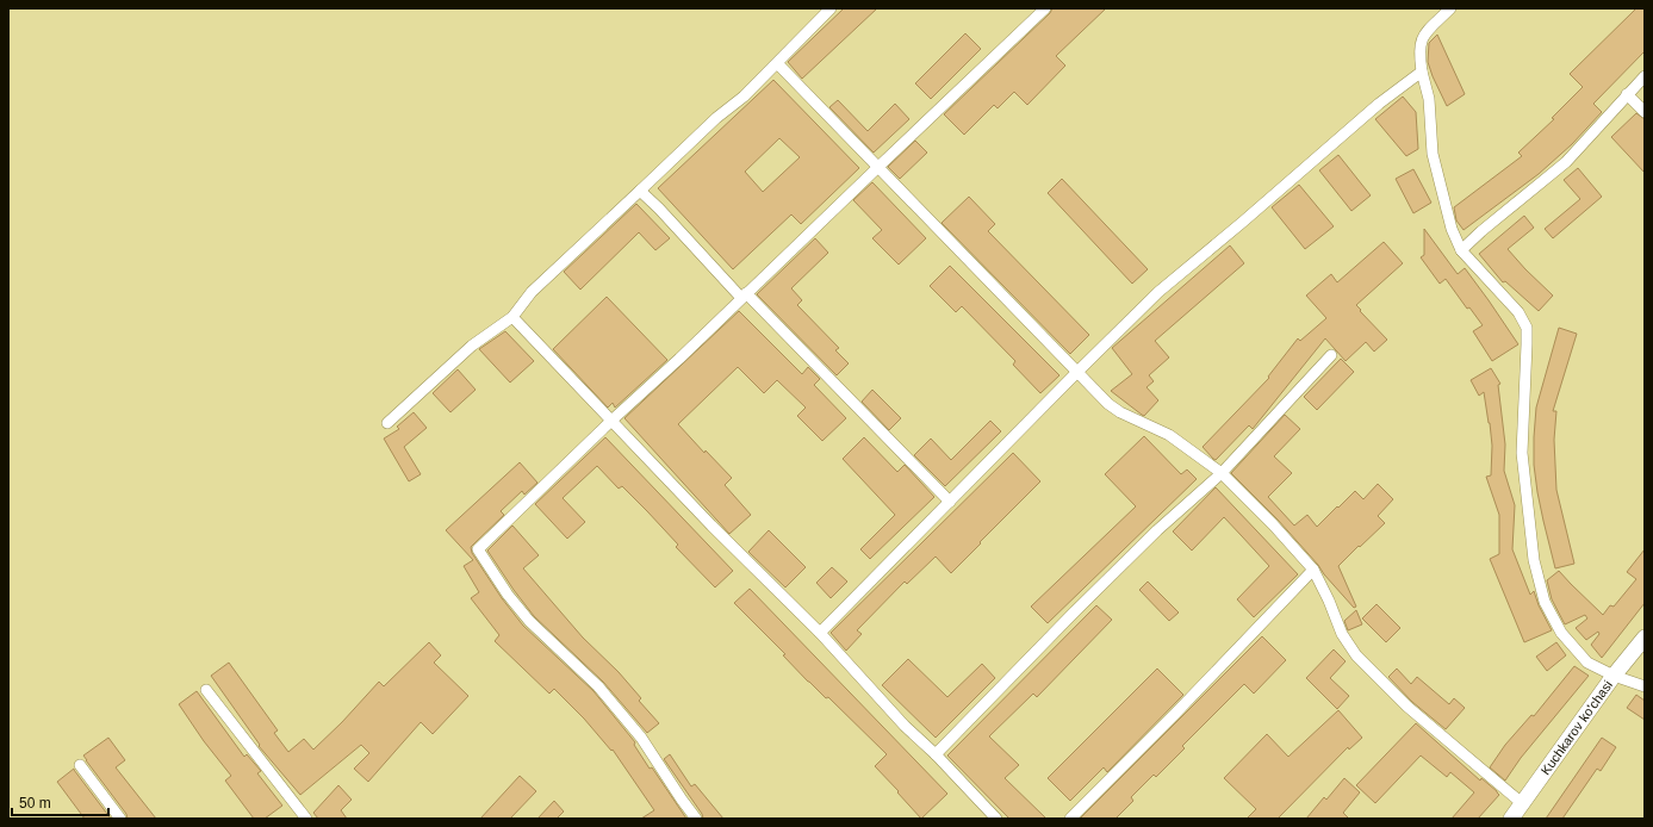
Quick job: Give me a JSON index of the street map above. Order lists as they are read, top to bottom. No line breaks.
{"streets":{"main road":["Kuchkarov ko'chasi"]},"scale_bar":"50 m"}
